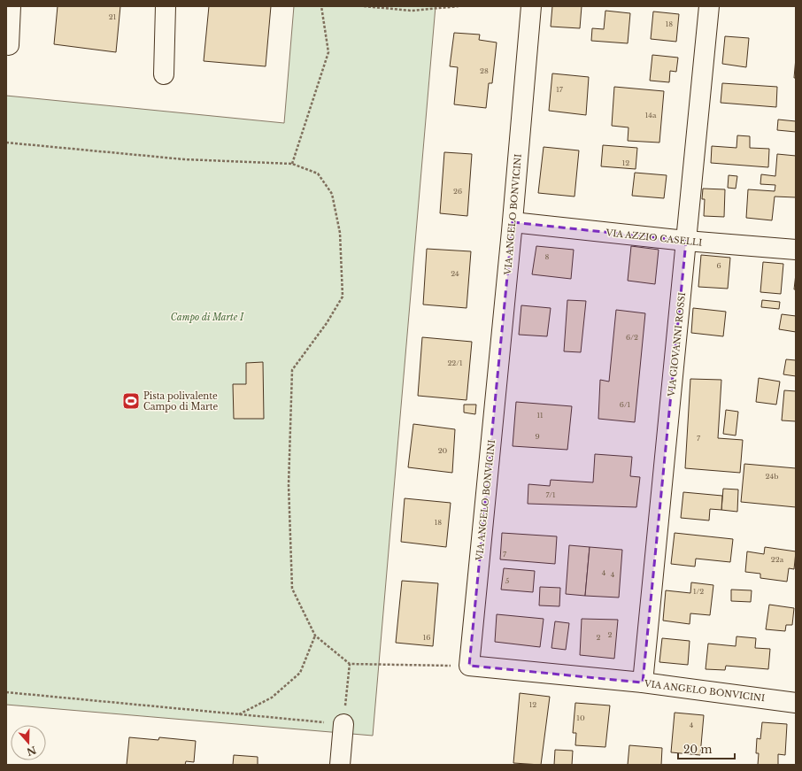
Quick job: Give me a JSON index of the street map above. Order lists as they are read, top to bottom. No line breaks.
{"streets":{"street":["VIA ANGELO BONVICINI","VIA AZZIO CASELLI","VIA GIOVANNI ROSSI"]},"crossings":[["VIA ANGELO BONVICINI","VIA AZZIO CASELLI"],["VIA ANGELO BONVICINI","VIA GIOVANNI ROSSI"],["VIA AZZIO CASELLI","VIA GIOVANNI ROSSI"]],"parks":["Campo di Marte I"],"places":{"sports":["Pista polivalente Campo di Marte"]},"house_numbers":["21","18","28","17","14a","12","26","8","6","24","6/2","22/1","6/1","11","9","7","20","24b","7/1","18","7","22a","4","4","5","1/2","2","16","2","12","10","4"],"scale_bar":"20 m","north":"bottom"}
